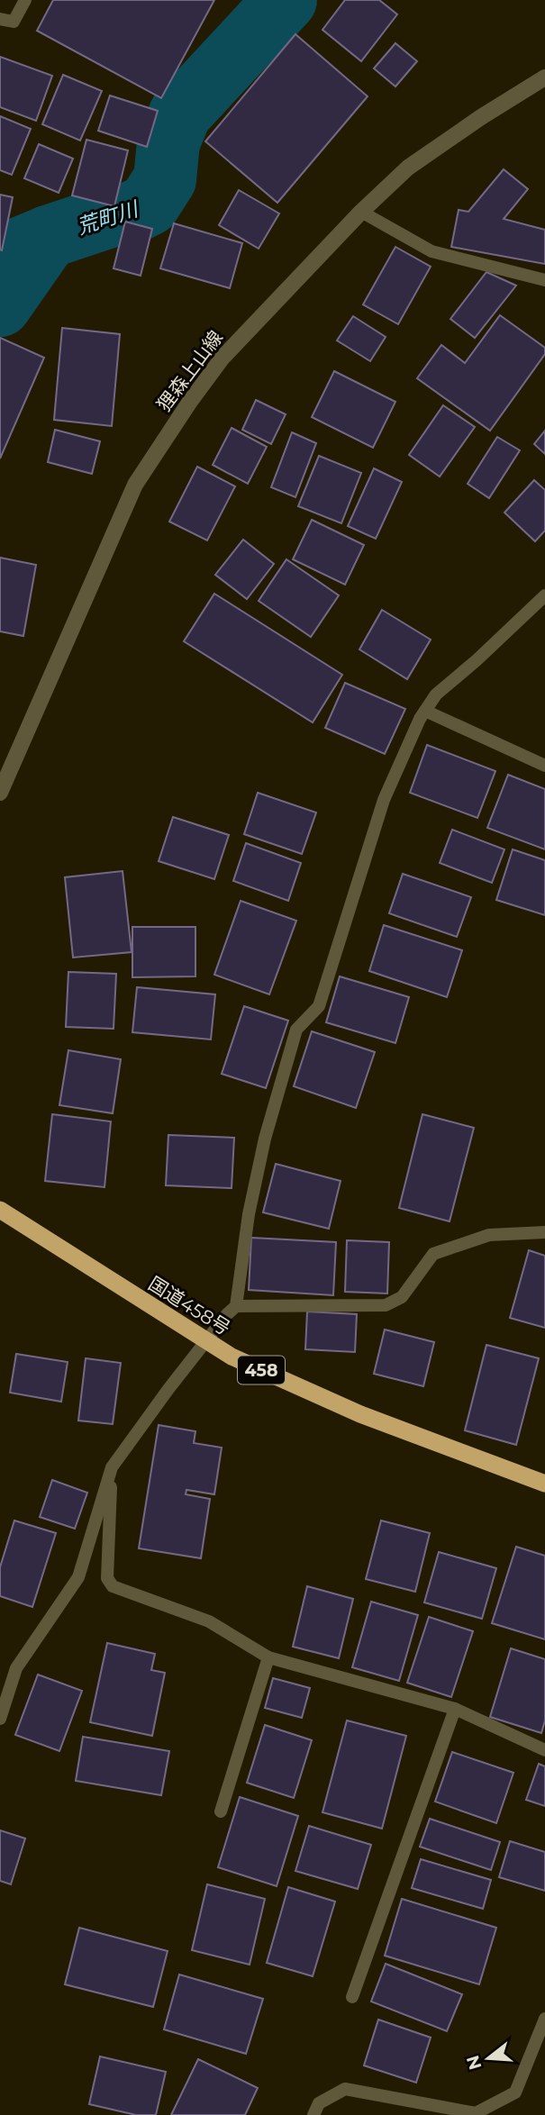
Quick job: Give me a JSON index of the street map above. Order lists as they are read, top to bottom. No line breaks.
{"streets":{"highway":["国道458号","458"],"main road":["狸森上山線"]},"water":["荒町川"],"north":"left"}
